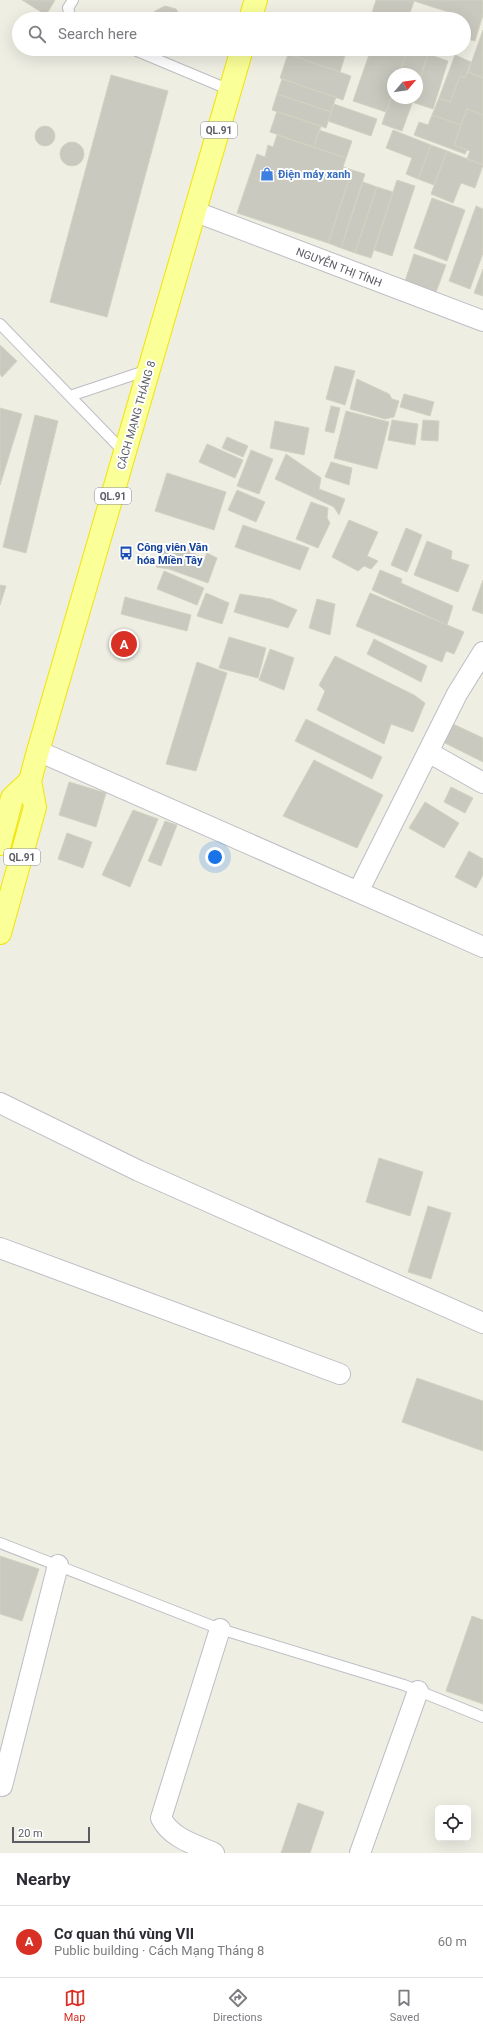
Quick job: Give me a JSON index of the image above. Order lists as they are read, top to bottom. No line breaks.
{"streets":{"highway":["QL.91","CÁCH MẠNG THÁNG 8"],"street":["NGUYỄN THỊ TÍNH"]},"crossings":[["QL.91","CÁCH MẠNG THÁNG 8"],["NGUYỄN THỊ TÍNH","CÁCH MẠNG THÁNG 8"]],"places":{"shop":["Điện máy xanh"],"bus stop":["Công viên Văn hóa Miền Tây"]},"scale_bar":"20 m","north":"top right","page":{"search":"Search here","pins":"A","scale":"20 m","heading":"Nearby","list":[{"mark":"A","name":"Cơ quan thú vùng VII","note":"Public building · Cách Mạng Tháng 8","value":"60 m"}],"nav":["Map","Directions","Saved"]}}
